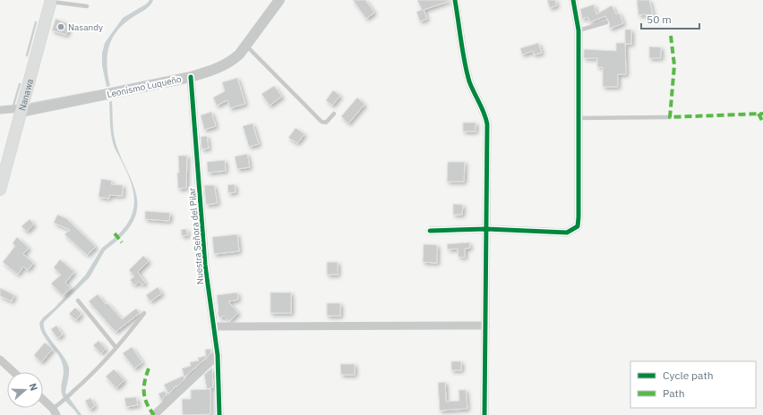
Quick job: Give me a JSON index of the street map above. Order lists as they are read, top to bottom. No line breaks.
{"streets":{"main road":["Nanawa"],"street":["Leonismo Luqueño","Nuestra Señora del Pilar"]},"crossings":[["Leonismo Luqueño","Nanawa"],["Leonismo Luqueño","Nuestra Señora del Pilar"]],"places":["Nasandy"],"legend":["Cycle path","Path"],"scale_bar":"50 m","north":"right"}
